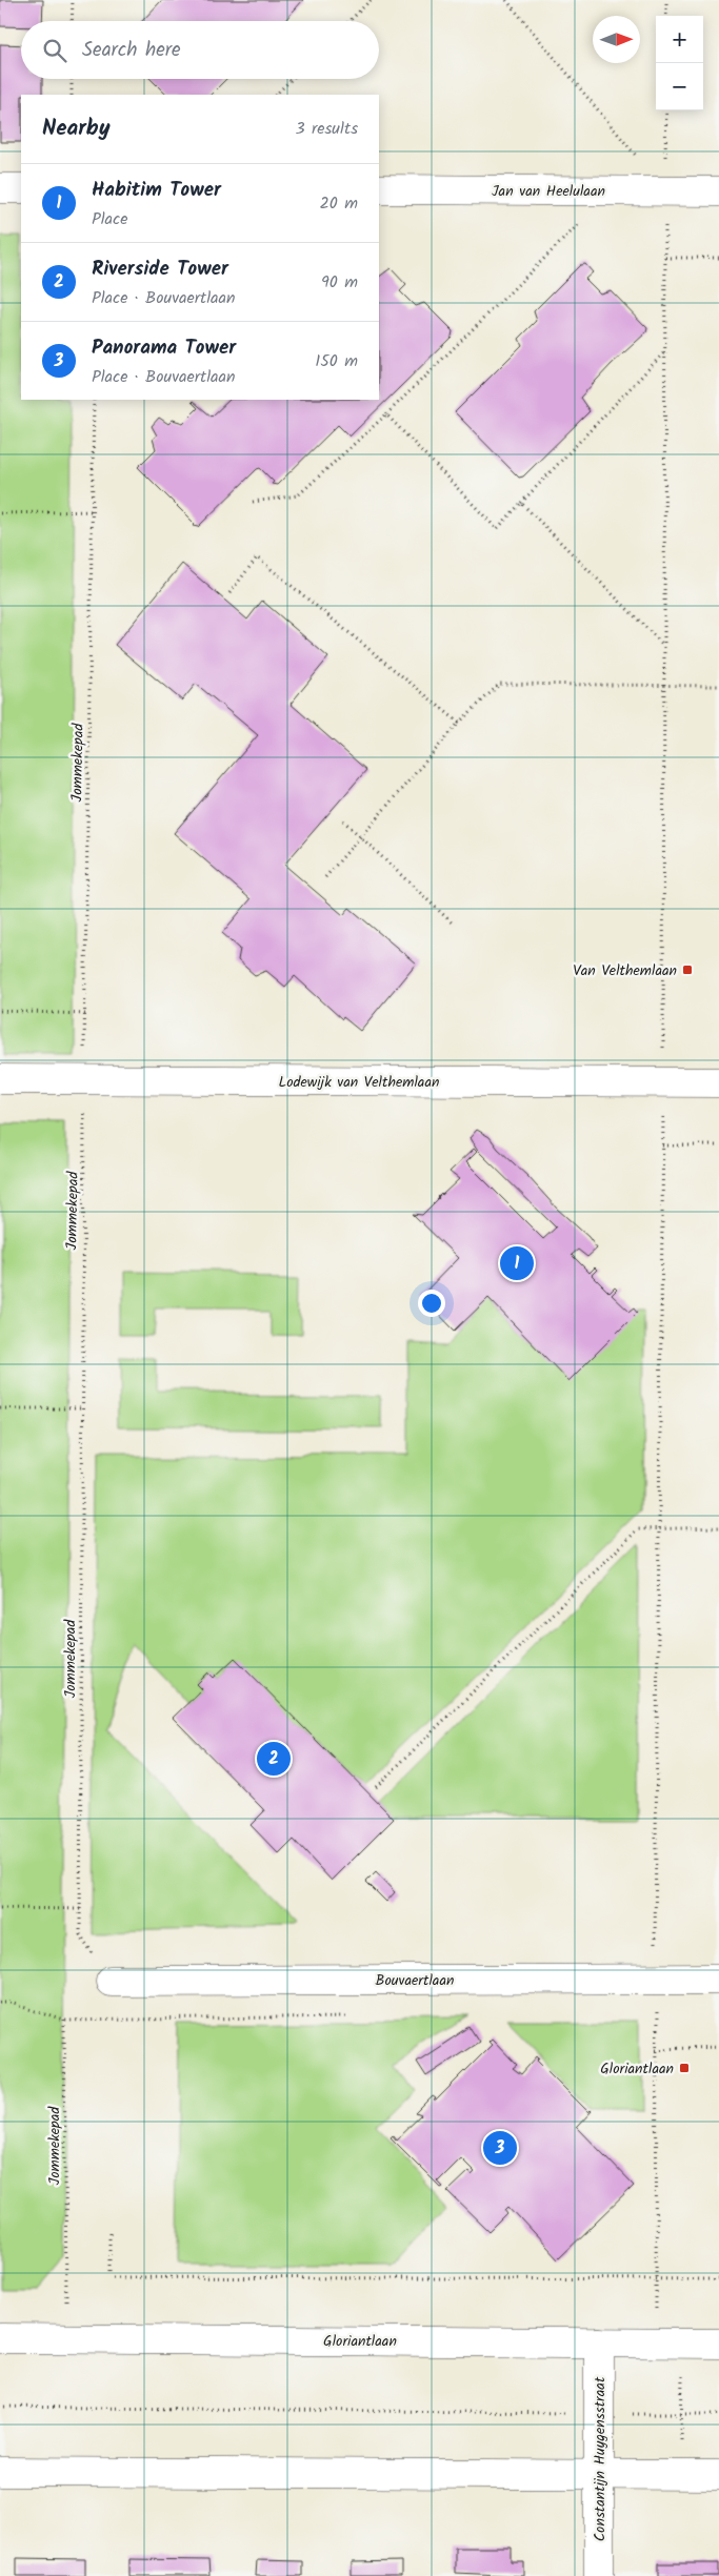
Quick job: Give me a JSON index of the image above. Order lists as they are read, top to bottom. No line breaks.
{"streets":{"street":["Jan van Heelulaan","Lodewijk van Velthemlaan","Bouvaertlaan","Gloriantlaan","Constantijn Huygensstraat"],"path":["Jommekepad"]},"crossings":[["Jommekepad","Lodewijk van Velthemlaan"],["Jommekepad","Bouvaertlaan"],["Jommekepad","Gloriantlaan"],["Gloriantlaan","Constantijn Huygensstraat"]],"places":{"transit":["Van Velthemlaan","Gloriantlaan"]},"north":"right","page":{"map_buttons":["+","−"],"search":"Search here","heading":["Nearby","3 results"],"list":[{"mark":"1","name":"Habitim Tower","note":"Place","value":"20 m"},{"mark":"2","name":"Riverside Tower","note":"Place · Bouvaertlaan","value":"90 m"},{"mark":"3","name":"Panorama Tower","note":"Place · Bouvaertlaan","value":"150 m"}],"pins":["1","2","3"]}}
